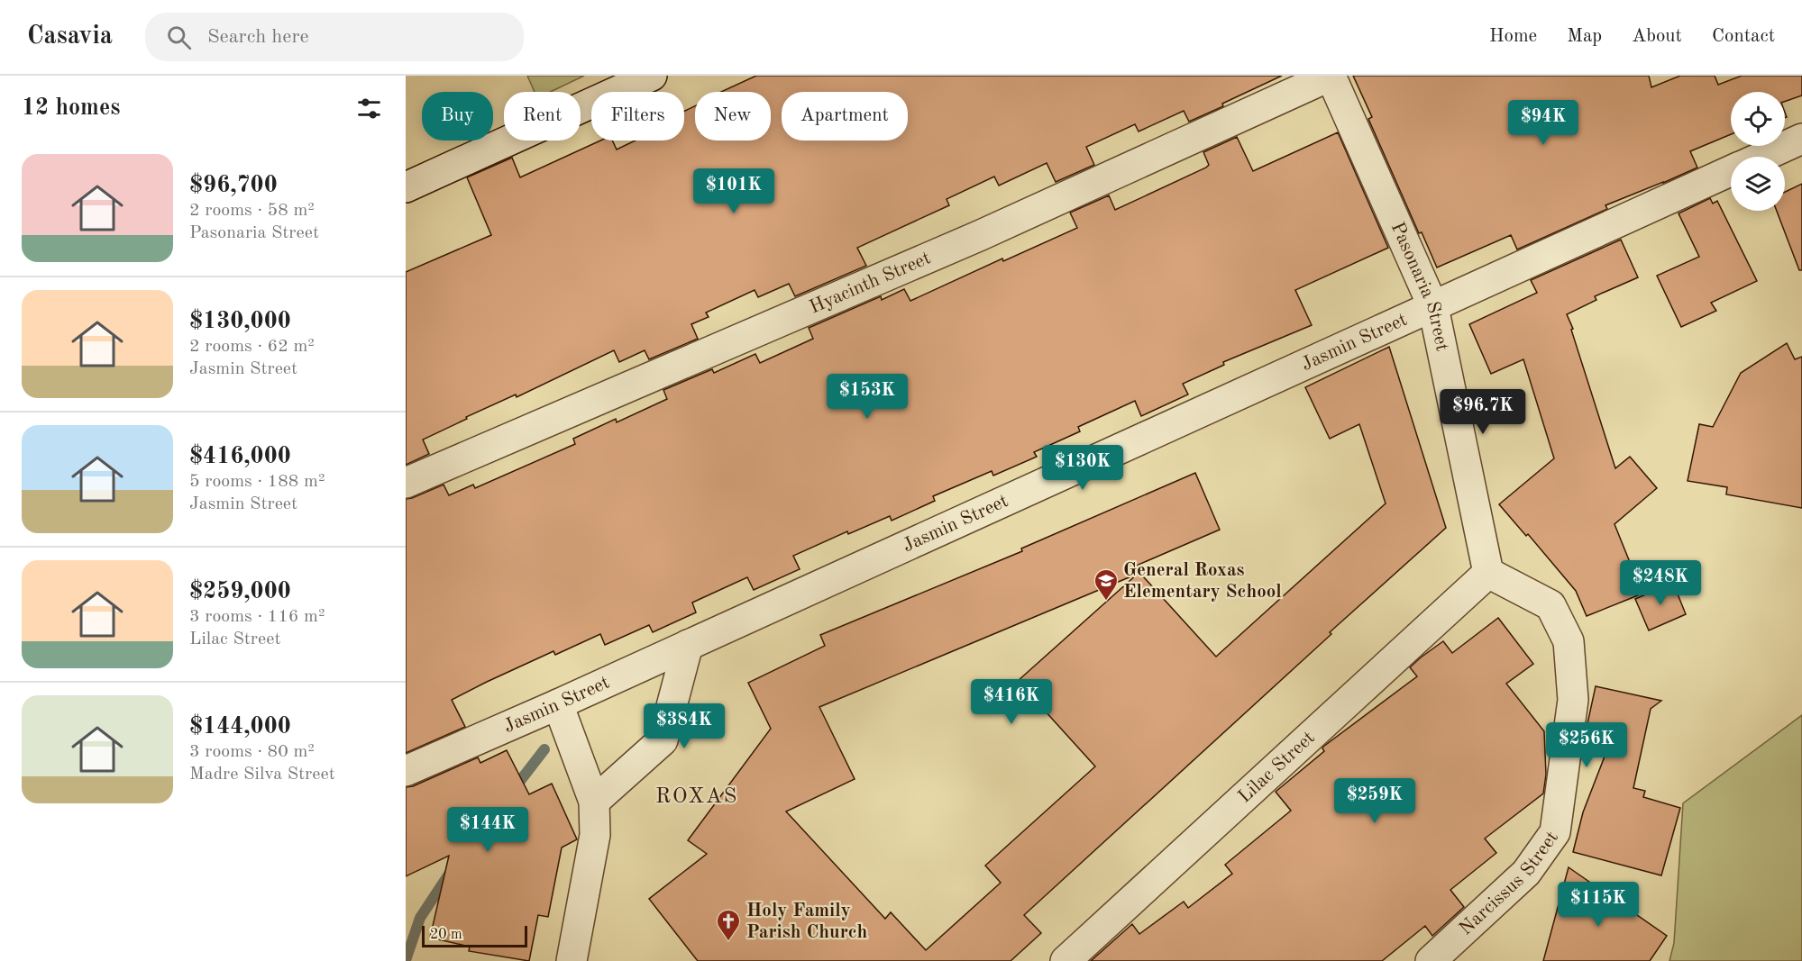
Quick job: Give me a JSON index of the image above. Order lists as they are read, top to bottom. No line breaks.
{"streets":{"street":["Hyacinth Street","Pasonaria Street","Jasmin Street","Lilac Street","Narcissus Street"]},"crossings":[["Hyacinth Street","Pasonaria Street"],["Pasonaria Street","Jasmin Street"],["Pasonaria Street","Lilac Street"],["Pasonaria Street","Narcissus Street"],["Lilac Street","Narcissus Street"]],"districts":["ROXAS"],"places":{"school or university":["General Roxas Elementary School"],"church":["Holy Family Parish Church"]},"scale_bar":"20 m","page":{"header":"Casavia","search":"Search here","nav":["Home","Map","About","Contact"],"heading":"12 homes","chip":["Buy","Rent","Filters","New","Apartment"],"price":["$94K","$101K","$153K","$96.7K","$130K","$248K","$416K","$384K","$256K","$259K","$144K","$115K"],"list":[{"name":"$96,700","note":"2 rooms · 58 m² · Pasonaria Street"},{"name":"$130,000","note":"2 rooms · 62 m² · Jasmin Street"},{"name":"$416,000","note":"5 rooms · 188 m² · Jasmin Street"},{"name":"$259,000","note":"3 rooms · 116 m² · Lilac Street"},{"name":"$144,000","note":"3 rooms · 80 m² · Madre Silva Street"}],"scale":"20 m"}}
